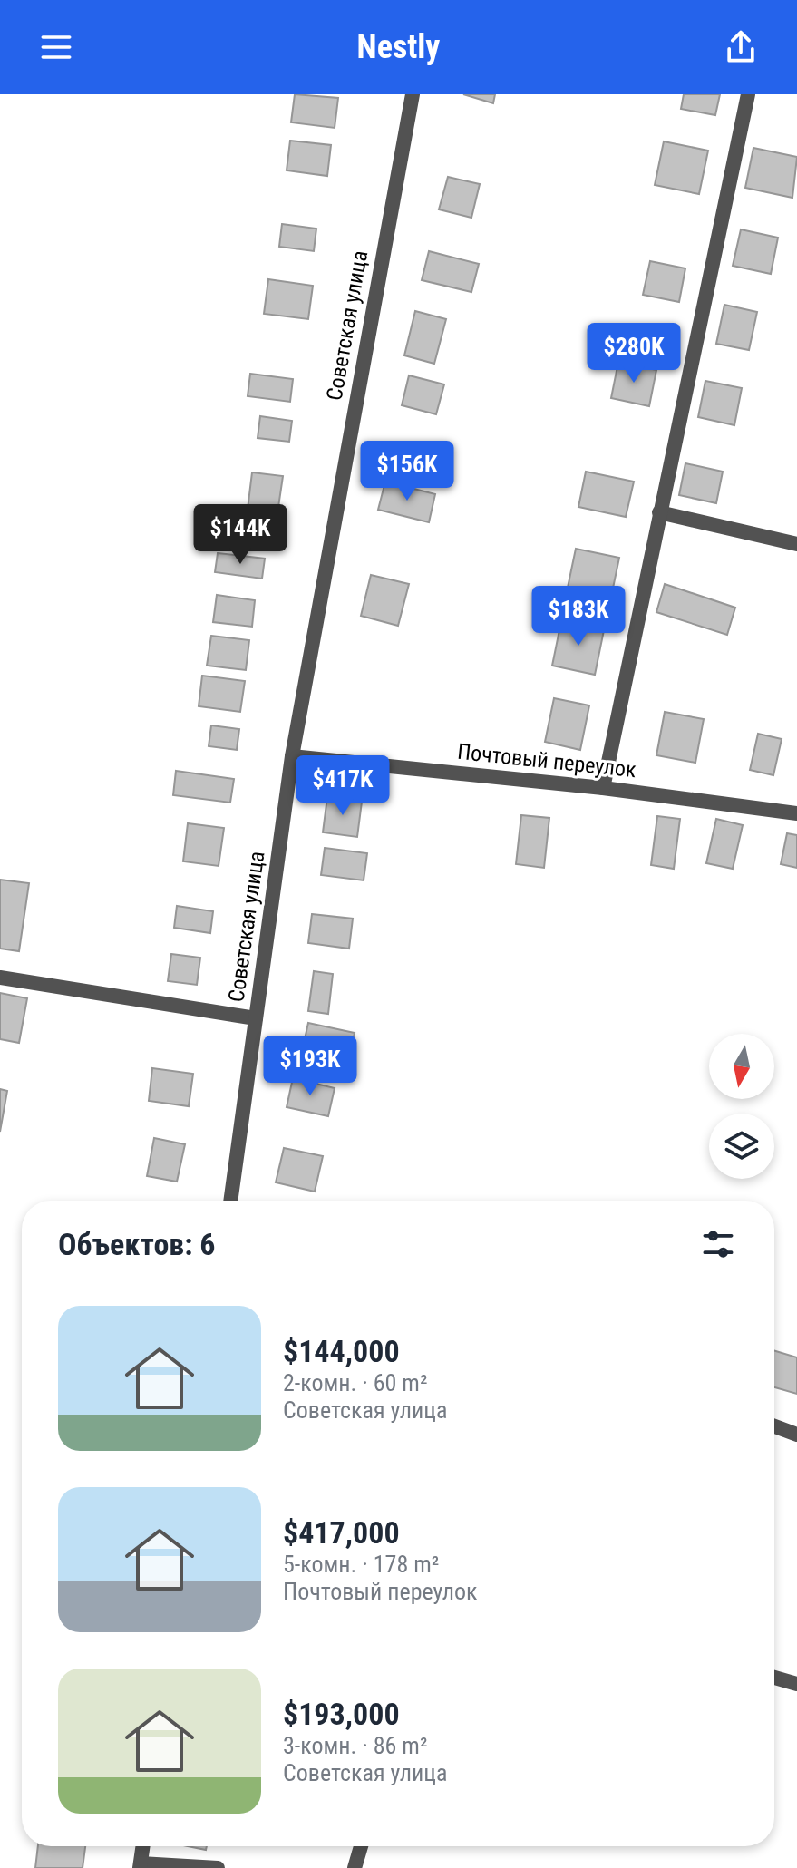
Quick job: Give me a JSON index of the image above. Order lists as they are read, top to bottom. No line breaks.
{"streets":{"street":["Советская улица","Почтовый переулок"]},"crossings":[["Советская улица","Почтовый переулок"]],"north":"bottom","page":{"header":"Nestly","price":["$280K","$156K","$144K","$183K","$417K","$193K"],"heading":"Объектов: 6","list":[{"name":"$144,000","note":"2-комн. · 60 m² · Советская улица"},{"name":"$417,000","note":"5-комн. · 178 m² · Почтовый переулок"},{"name":"$193,000","note":"3-комн. · 86 m² · Советская улица"}]}}
